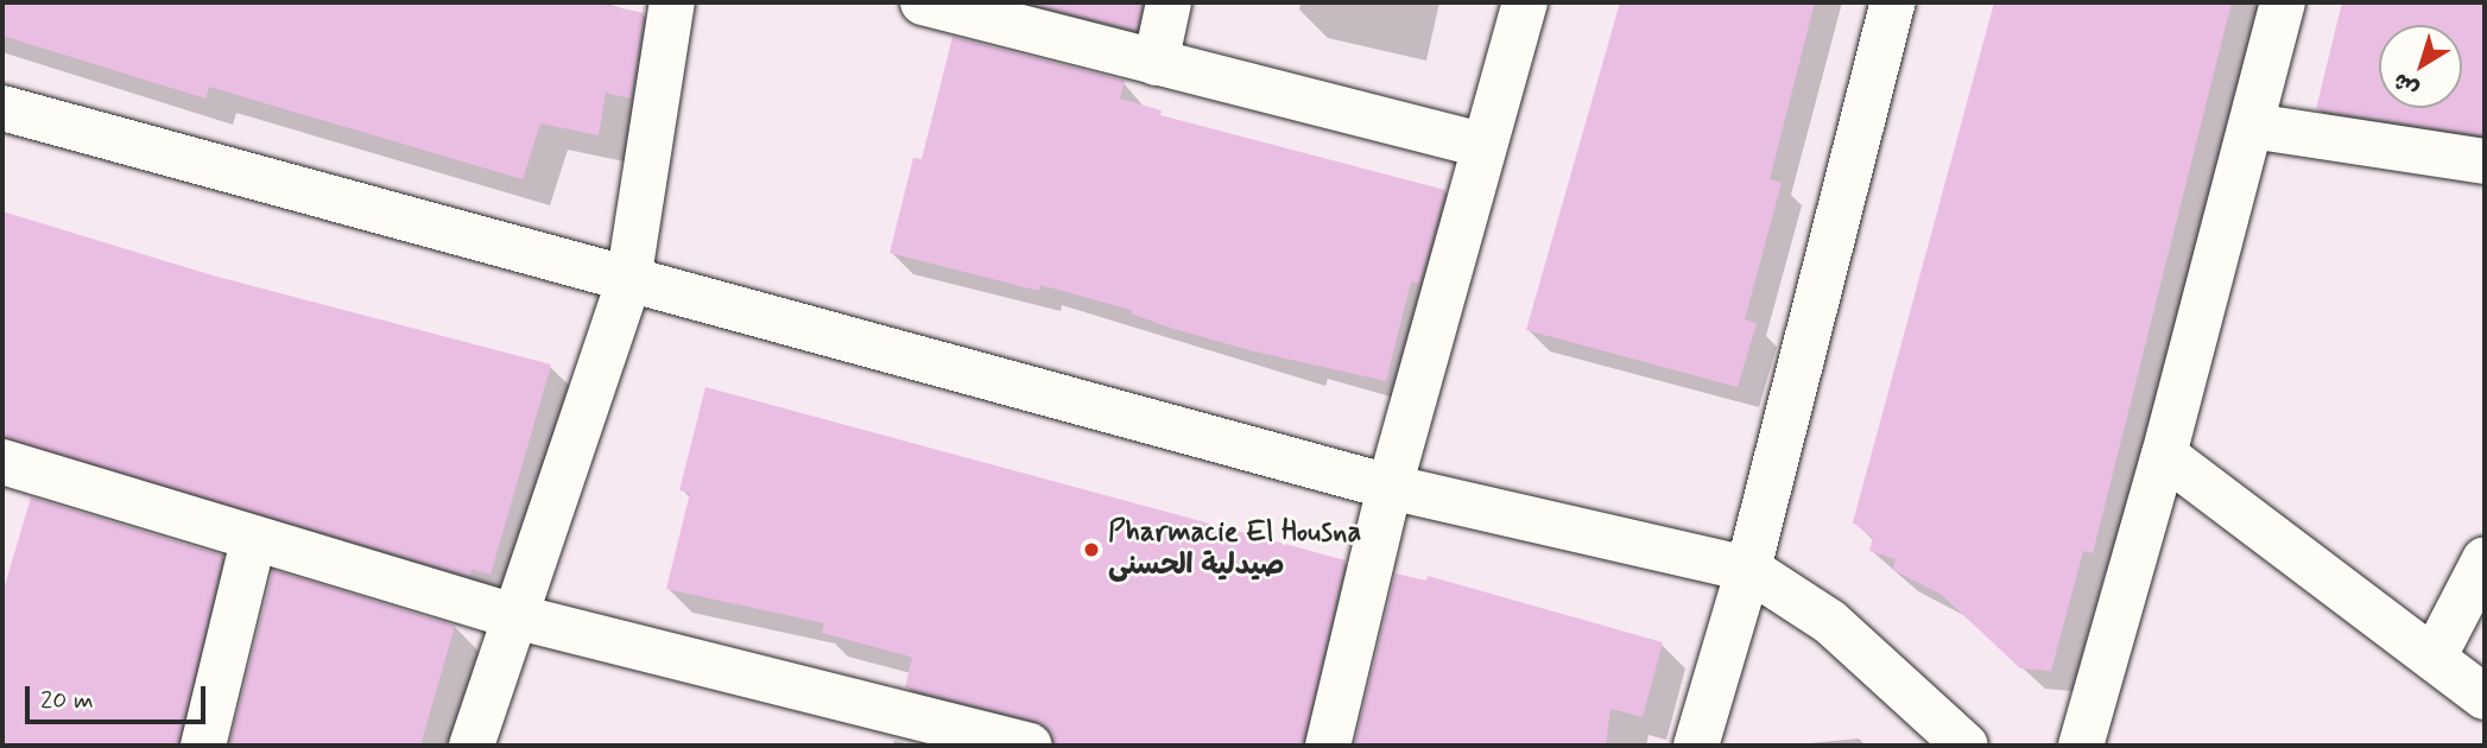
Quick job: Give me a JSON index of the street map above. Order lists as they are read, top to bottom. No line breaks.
{"places":["Pharmacie El Housna صيدلية الحسنى"],"scale_bar":"20 m","north":"bottom left"}
